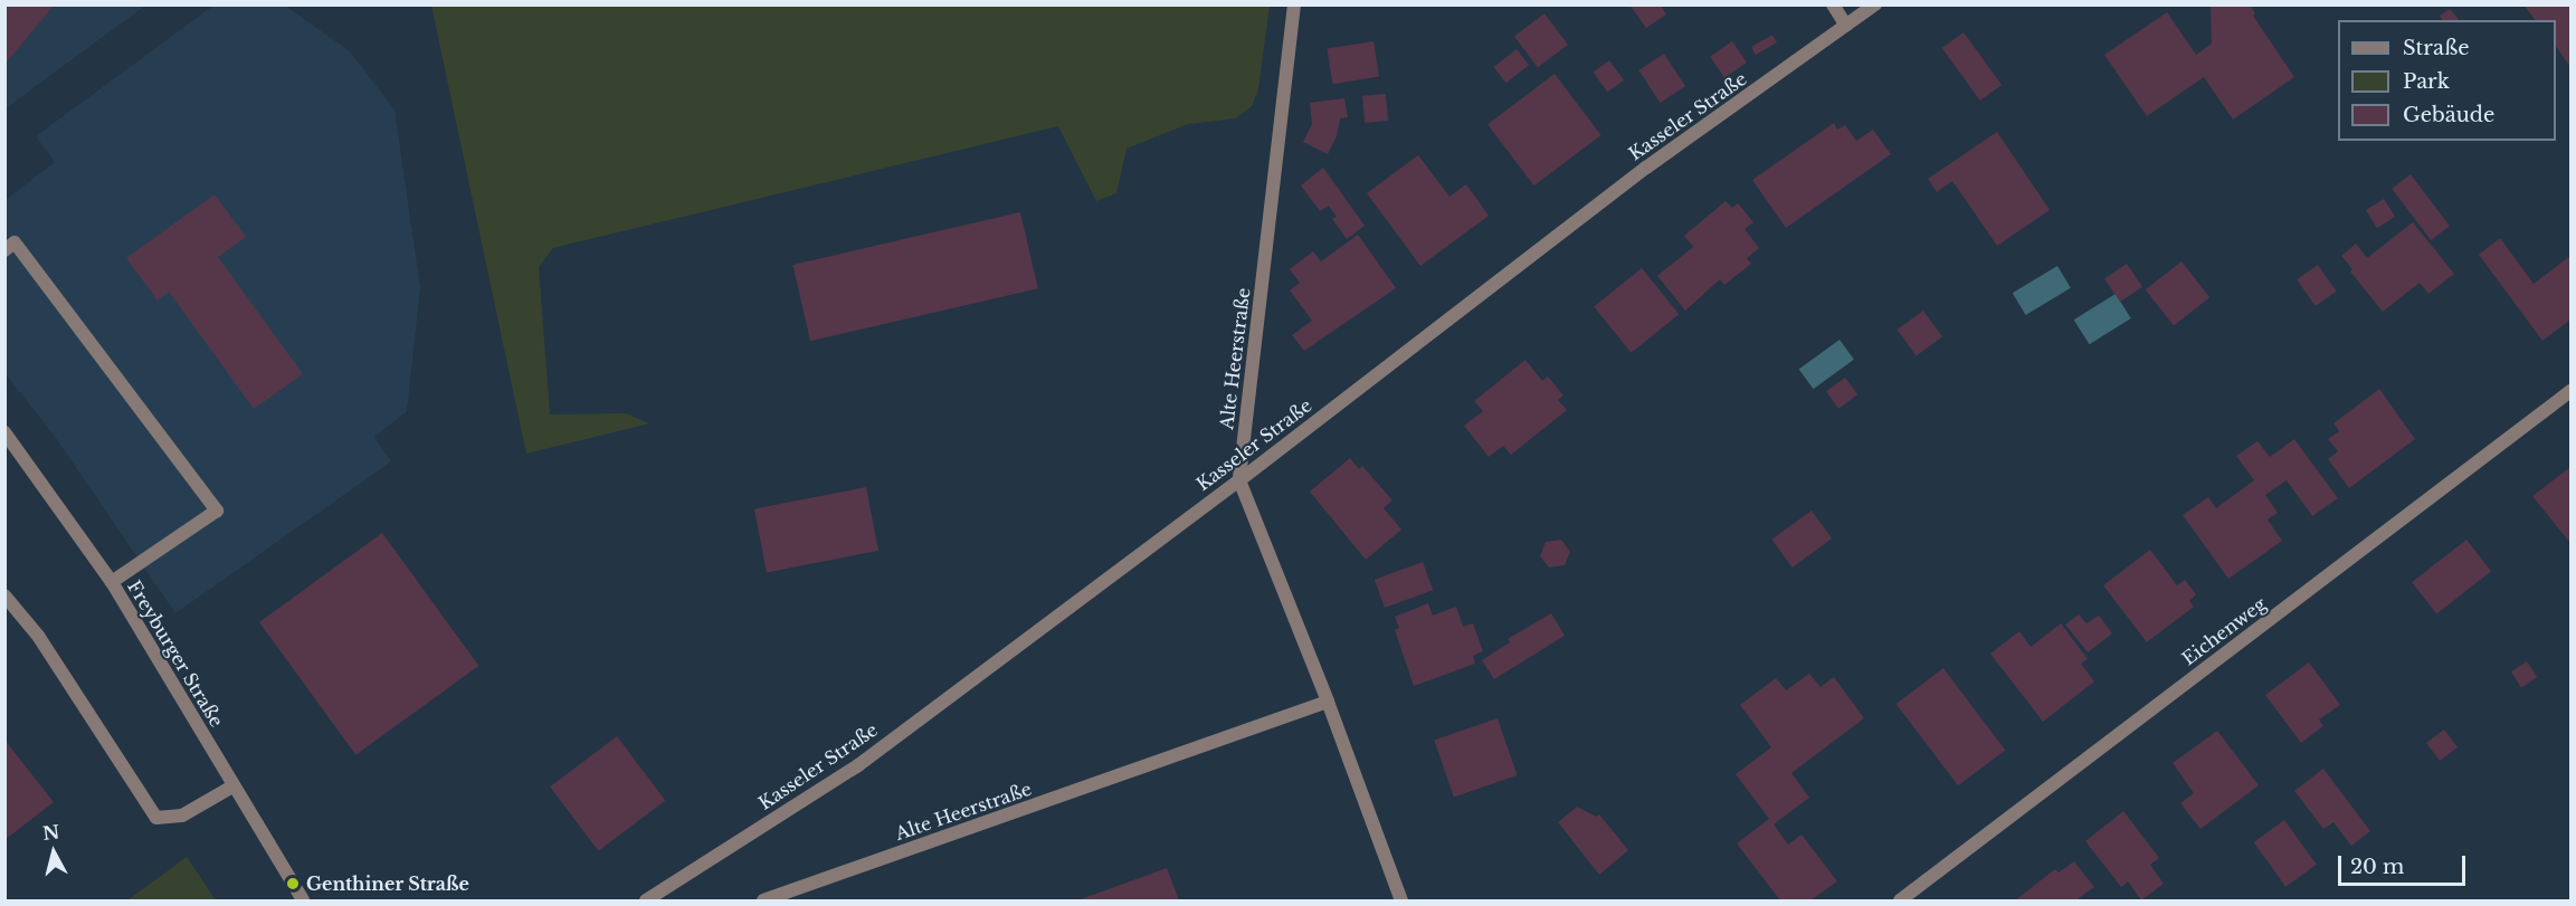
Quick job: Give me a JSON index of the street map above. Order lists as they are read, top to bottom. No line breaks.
{"streets":{"street":["Kasseler Straße","Alte Heerstraße","Eichenweg","Freyburger Straße"]},"crossings":[["Kasseler Straße","Alte Heerstraße"]],"places":["Genthiner Straße"],"legend":["Straße","Park","Gebäude"],"scale_bar":"20 m","north":"top"}
